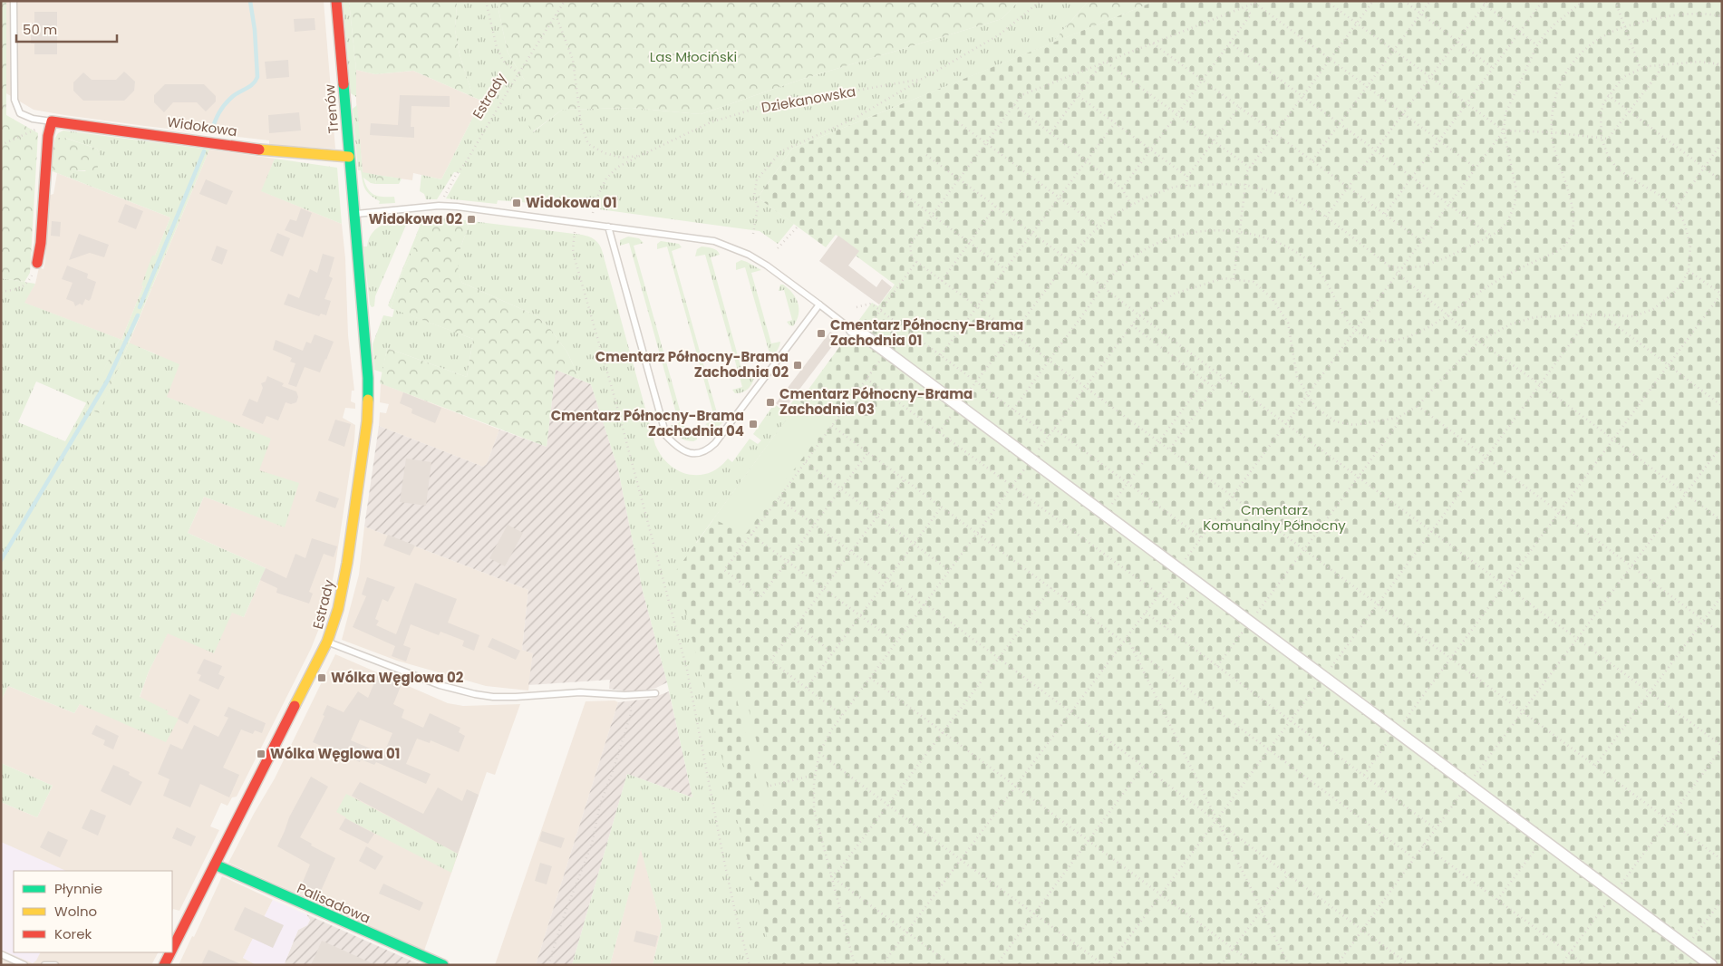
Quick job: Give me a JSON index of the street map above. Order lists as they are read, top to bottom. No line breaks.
{"streets":{"main road":["Estrady","Trenów","Widokowa","Palisadowa"],"path":["Dziekanowska"]},"crossings":[["Estrady","Trenów"],["Estrady","Palisadowa"],["Trenów","Widokowa"]],"parks":["Las Młociński","Cmentarz Komunalny Północny"],"places":{"transit":["Widokowa 01","Widokowa 02","Cmentarz Północny-Brama Zachodnia 01","Cmentarz Północny-Brama Zachodnia 02","Cmentarz Północny-Brama Zachodnia 03","Cmentarz Północny-Brama Zachodnia 04","Wólka Węglowa 02","Wólka Węglowa 01"]},"legend":["Płynnie","Wolno","Korek"],"scale_bar":"50 m"}
